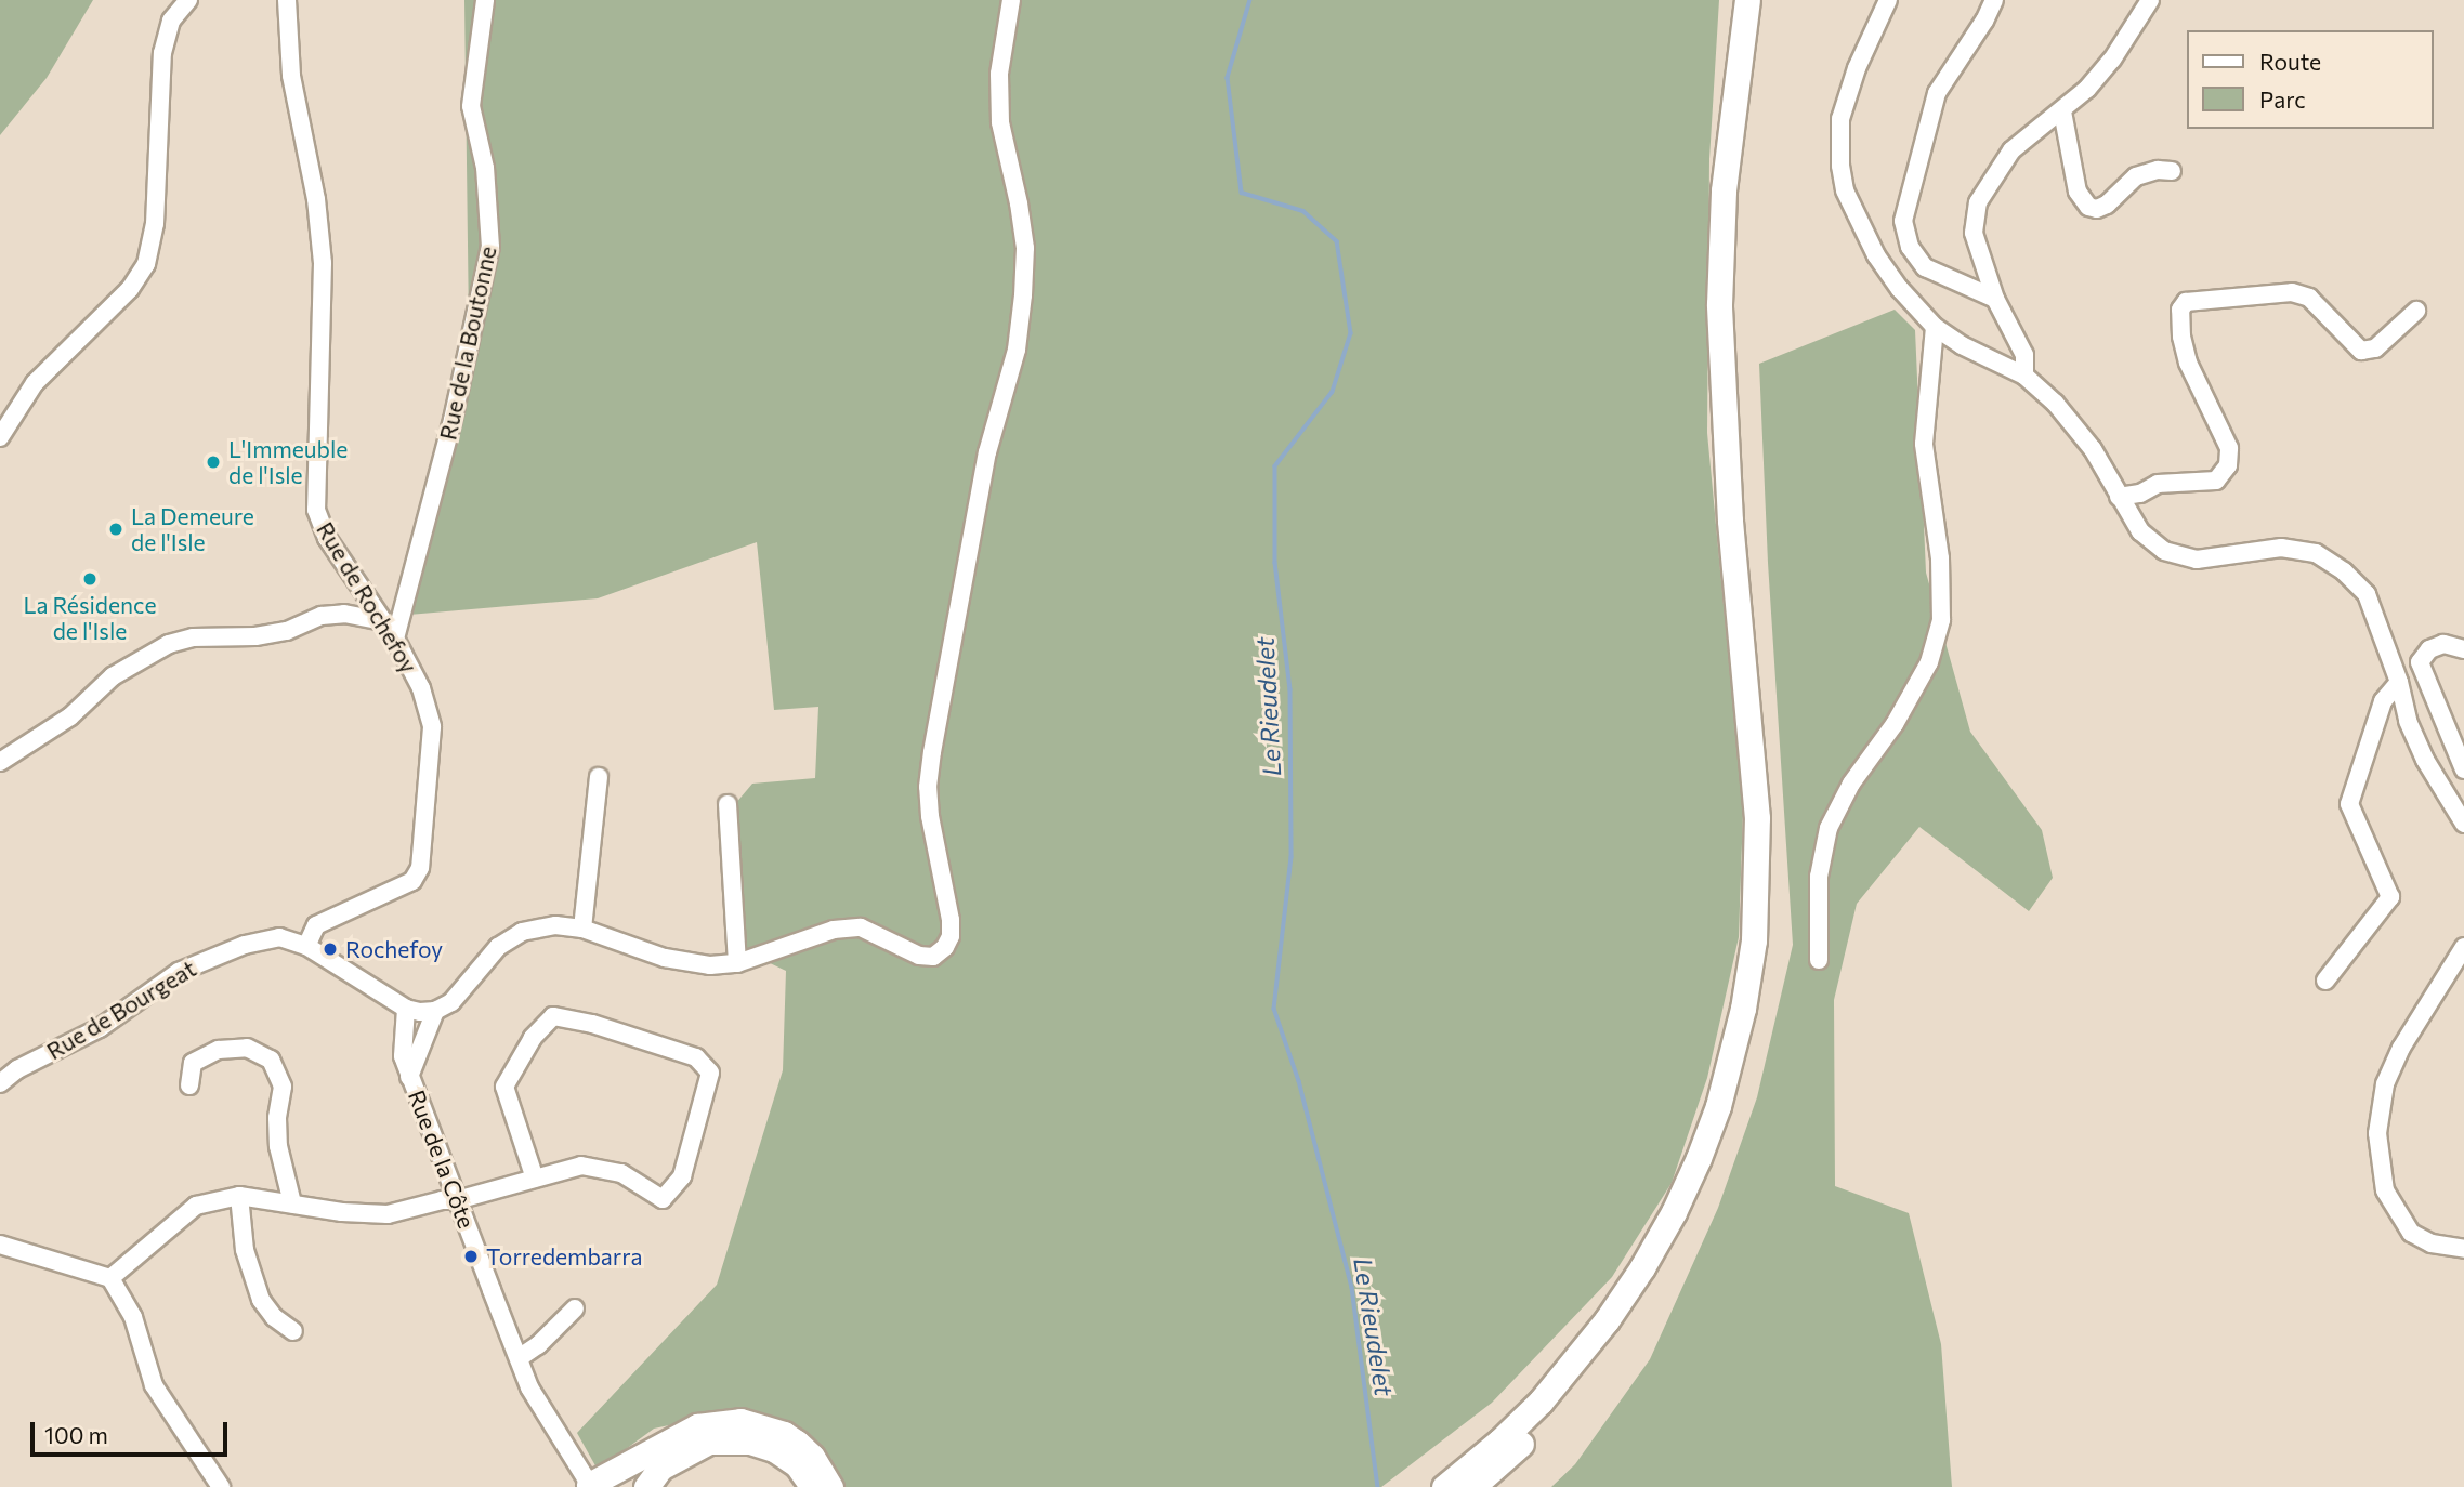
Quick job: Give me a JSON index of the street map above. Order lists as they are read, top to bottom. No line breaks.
{"streets":{"street":["Rue de la Boutonne","Rue de Rochefoy","Rue de Bourgeat","Rue de la Côte"]},"crossings":[["Rue de la Boutonne","Rue de Rochefoy"],["Rue de Rochefoy","Rue de Bourgeat"],["Rue de Bourgeat","Rue de la Côte"]],"water":["Le Rieudelet"],"places":["L'Immeuble de l'Isle","La Demeure de l'Isle","La Résidence de l'Isle","Rochefoy","Torredembarra"],"legend":["Route","Parc"],"scale_bar":"100 m"}
